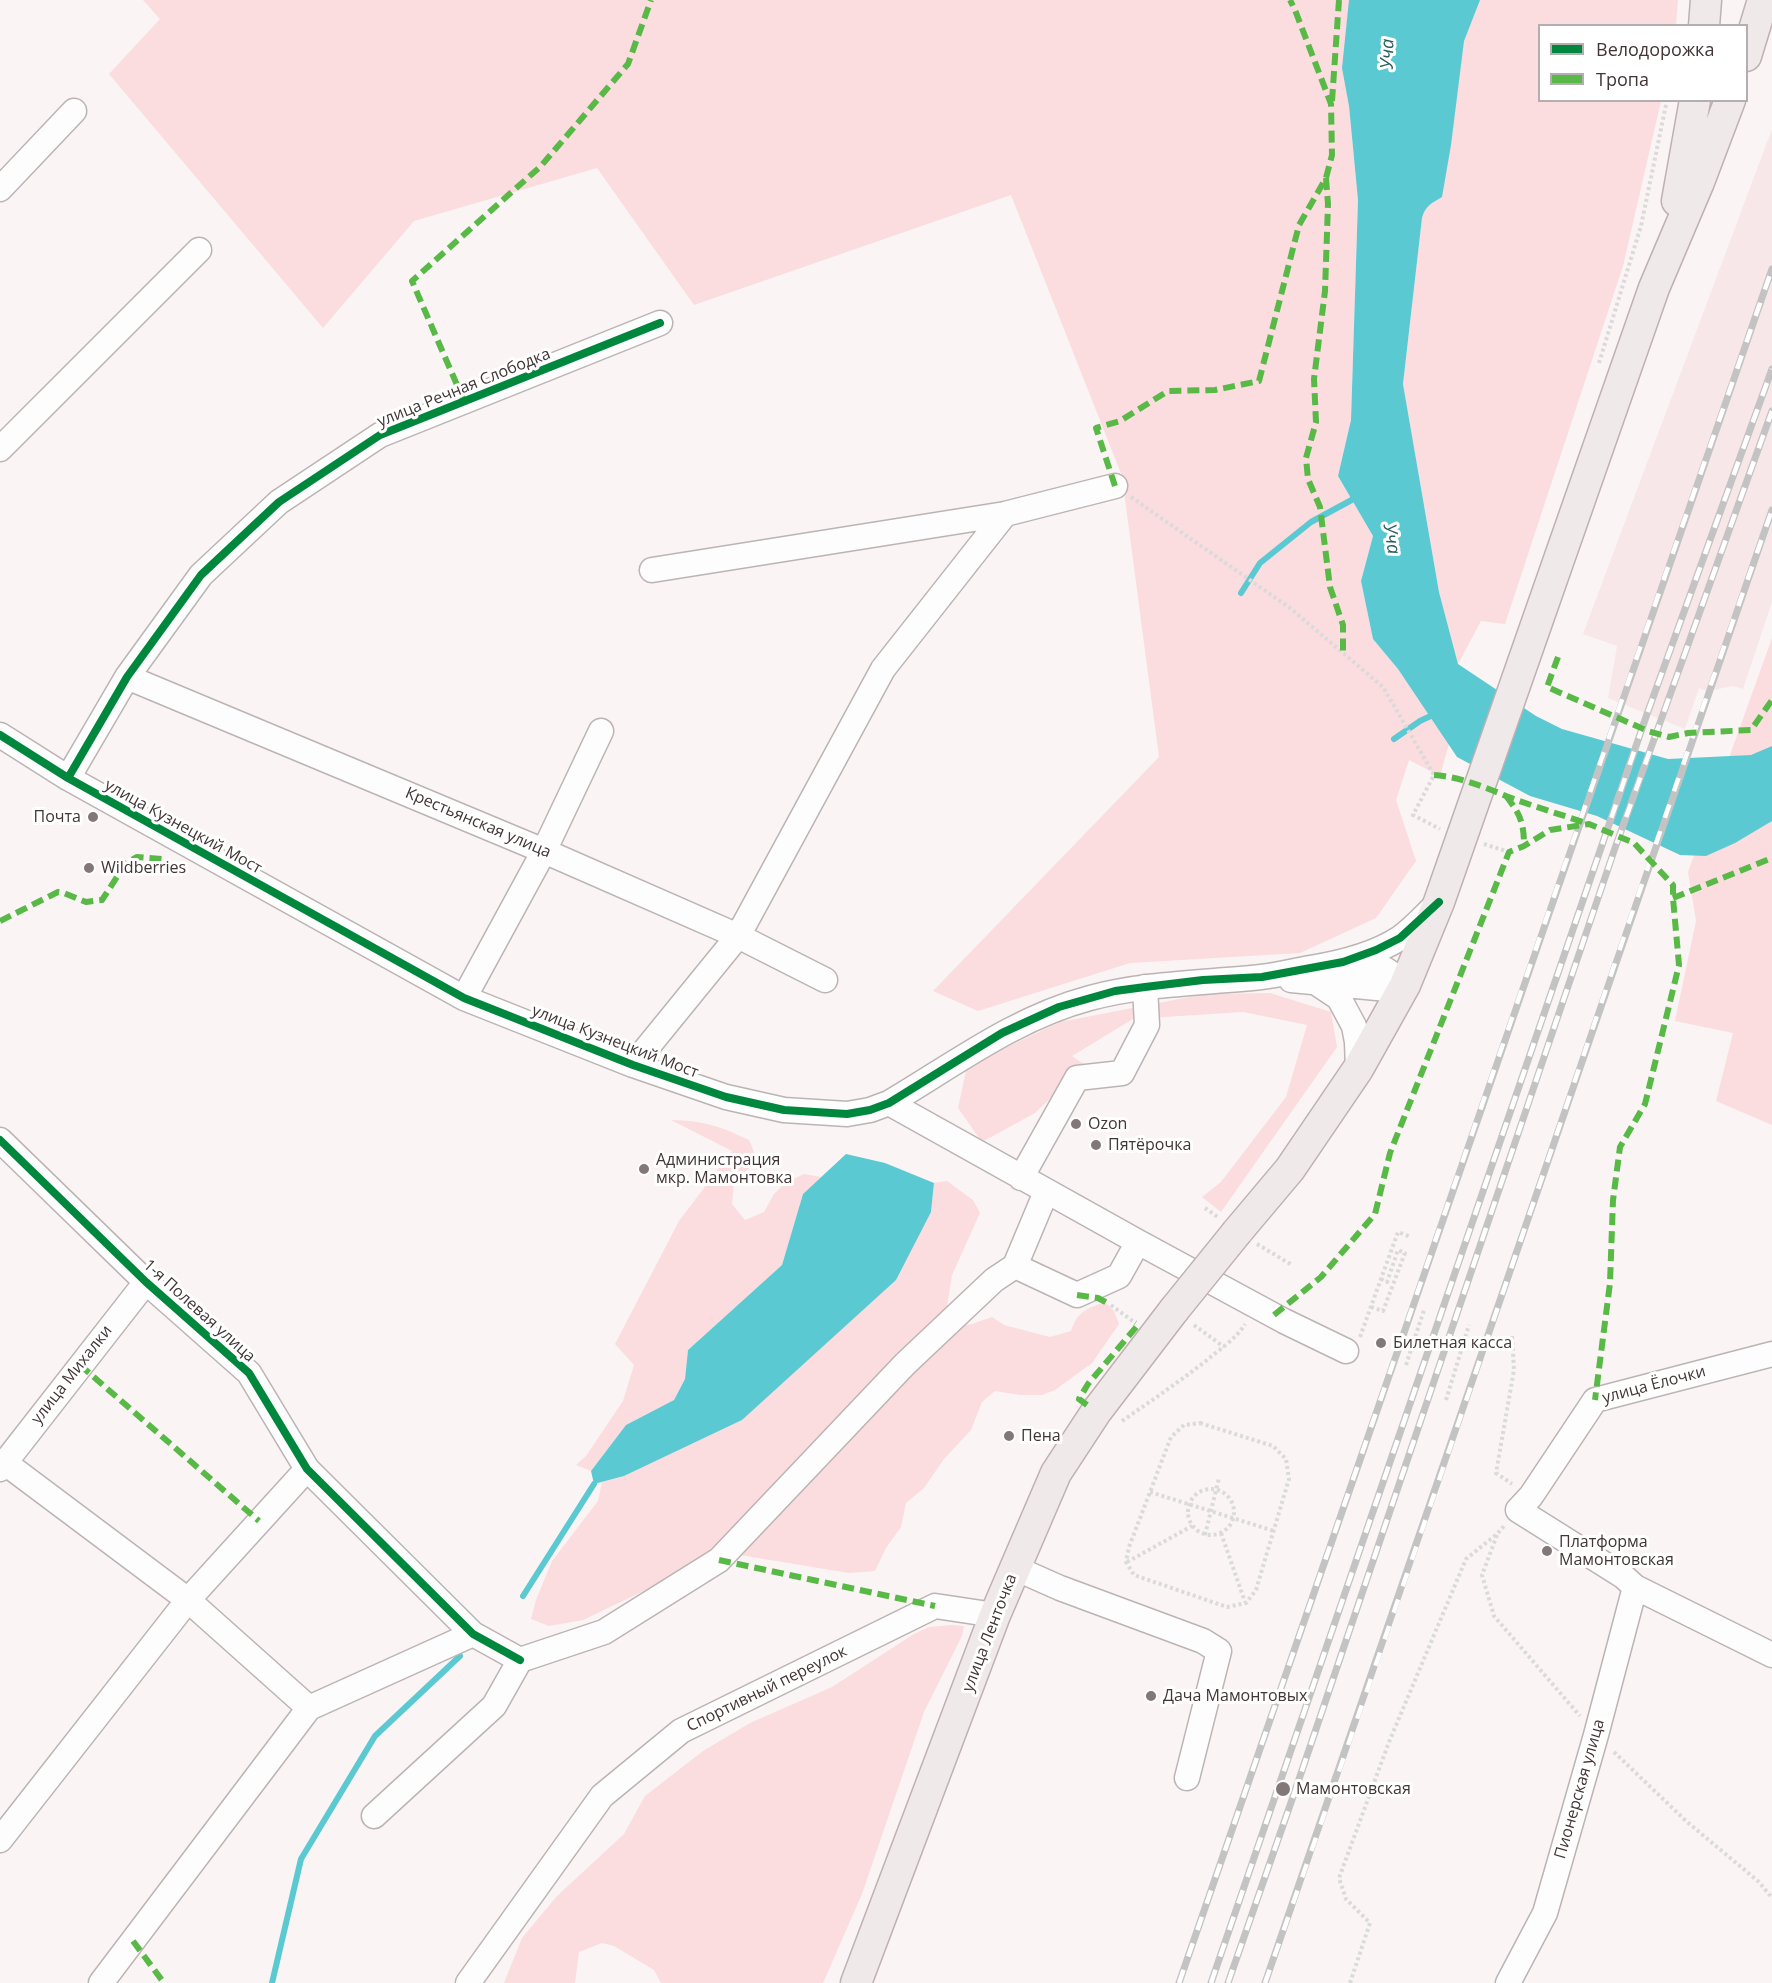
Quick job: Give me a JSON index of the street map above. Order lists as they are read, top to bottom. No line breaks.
{"streets":{"main road":["улица Ленточка"],"street":["улица Речная Слободка","Крестьянская улица","улица Кузнецкий Мост","1-я Полевая улица","улица Михалки","улица Ёлочки","Спортивный переулок","Пионерская улица"]},"crossings":[["улица Речная Слободка","Крестьянская улица"],["улица Речная Слободка","улица Кузнецкий Мост"],["1-я Полевая улица","улица Михалки"],["улица Ленточка","Спортивный переулок"]],"water":["Уча"],"places":["Почта","Wildberries","Ozon","Пятёрочка","Администрация мкр. Мамонтовка","Билетная касса","Пена","Платформа Мамонтовская","Дача Мамонтовых","Мамонтовская"],"legend":["Велодорожка","Тропа"]}
